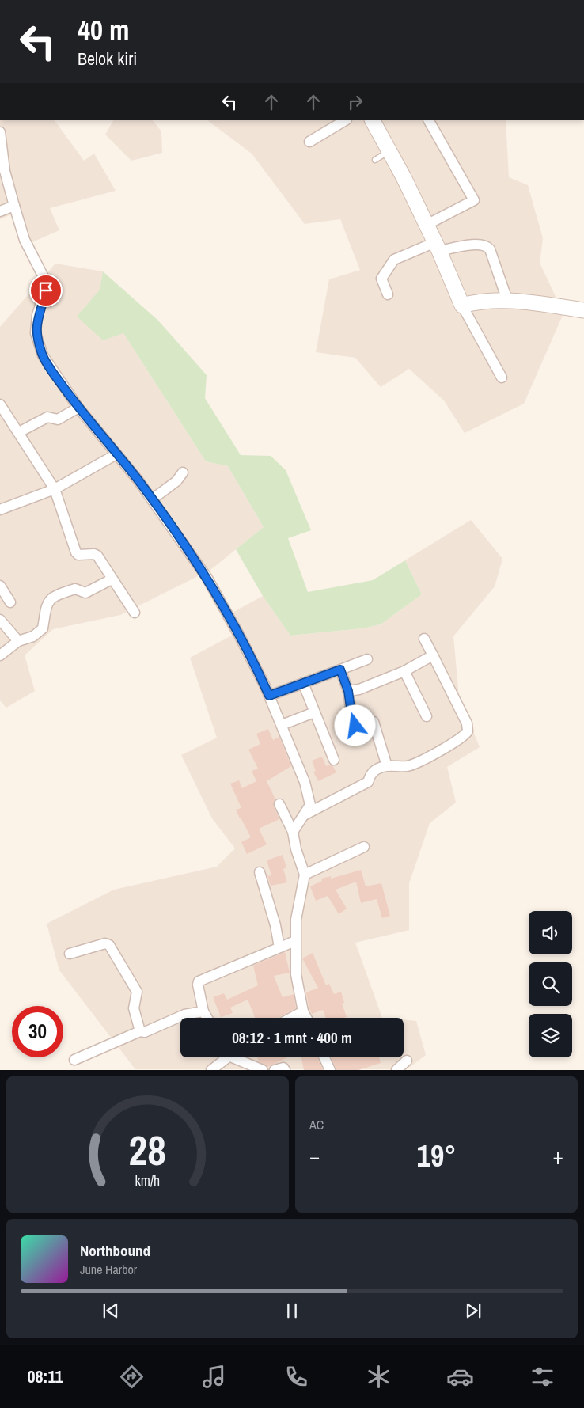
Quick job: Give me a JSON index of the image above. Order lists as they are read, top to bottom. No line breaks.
{"page":{"turn":["40 m","Belok kiri"],"limit":"30","trip":"08:12 · 1 mnt · 400 m","tile":"AC","heat":["−","19°","+"],"song":["Northbound","June Harbor"],"tabs":"08:11","gauge":["28","km/h"]}}
